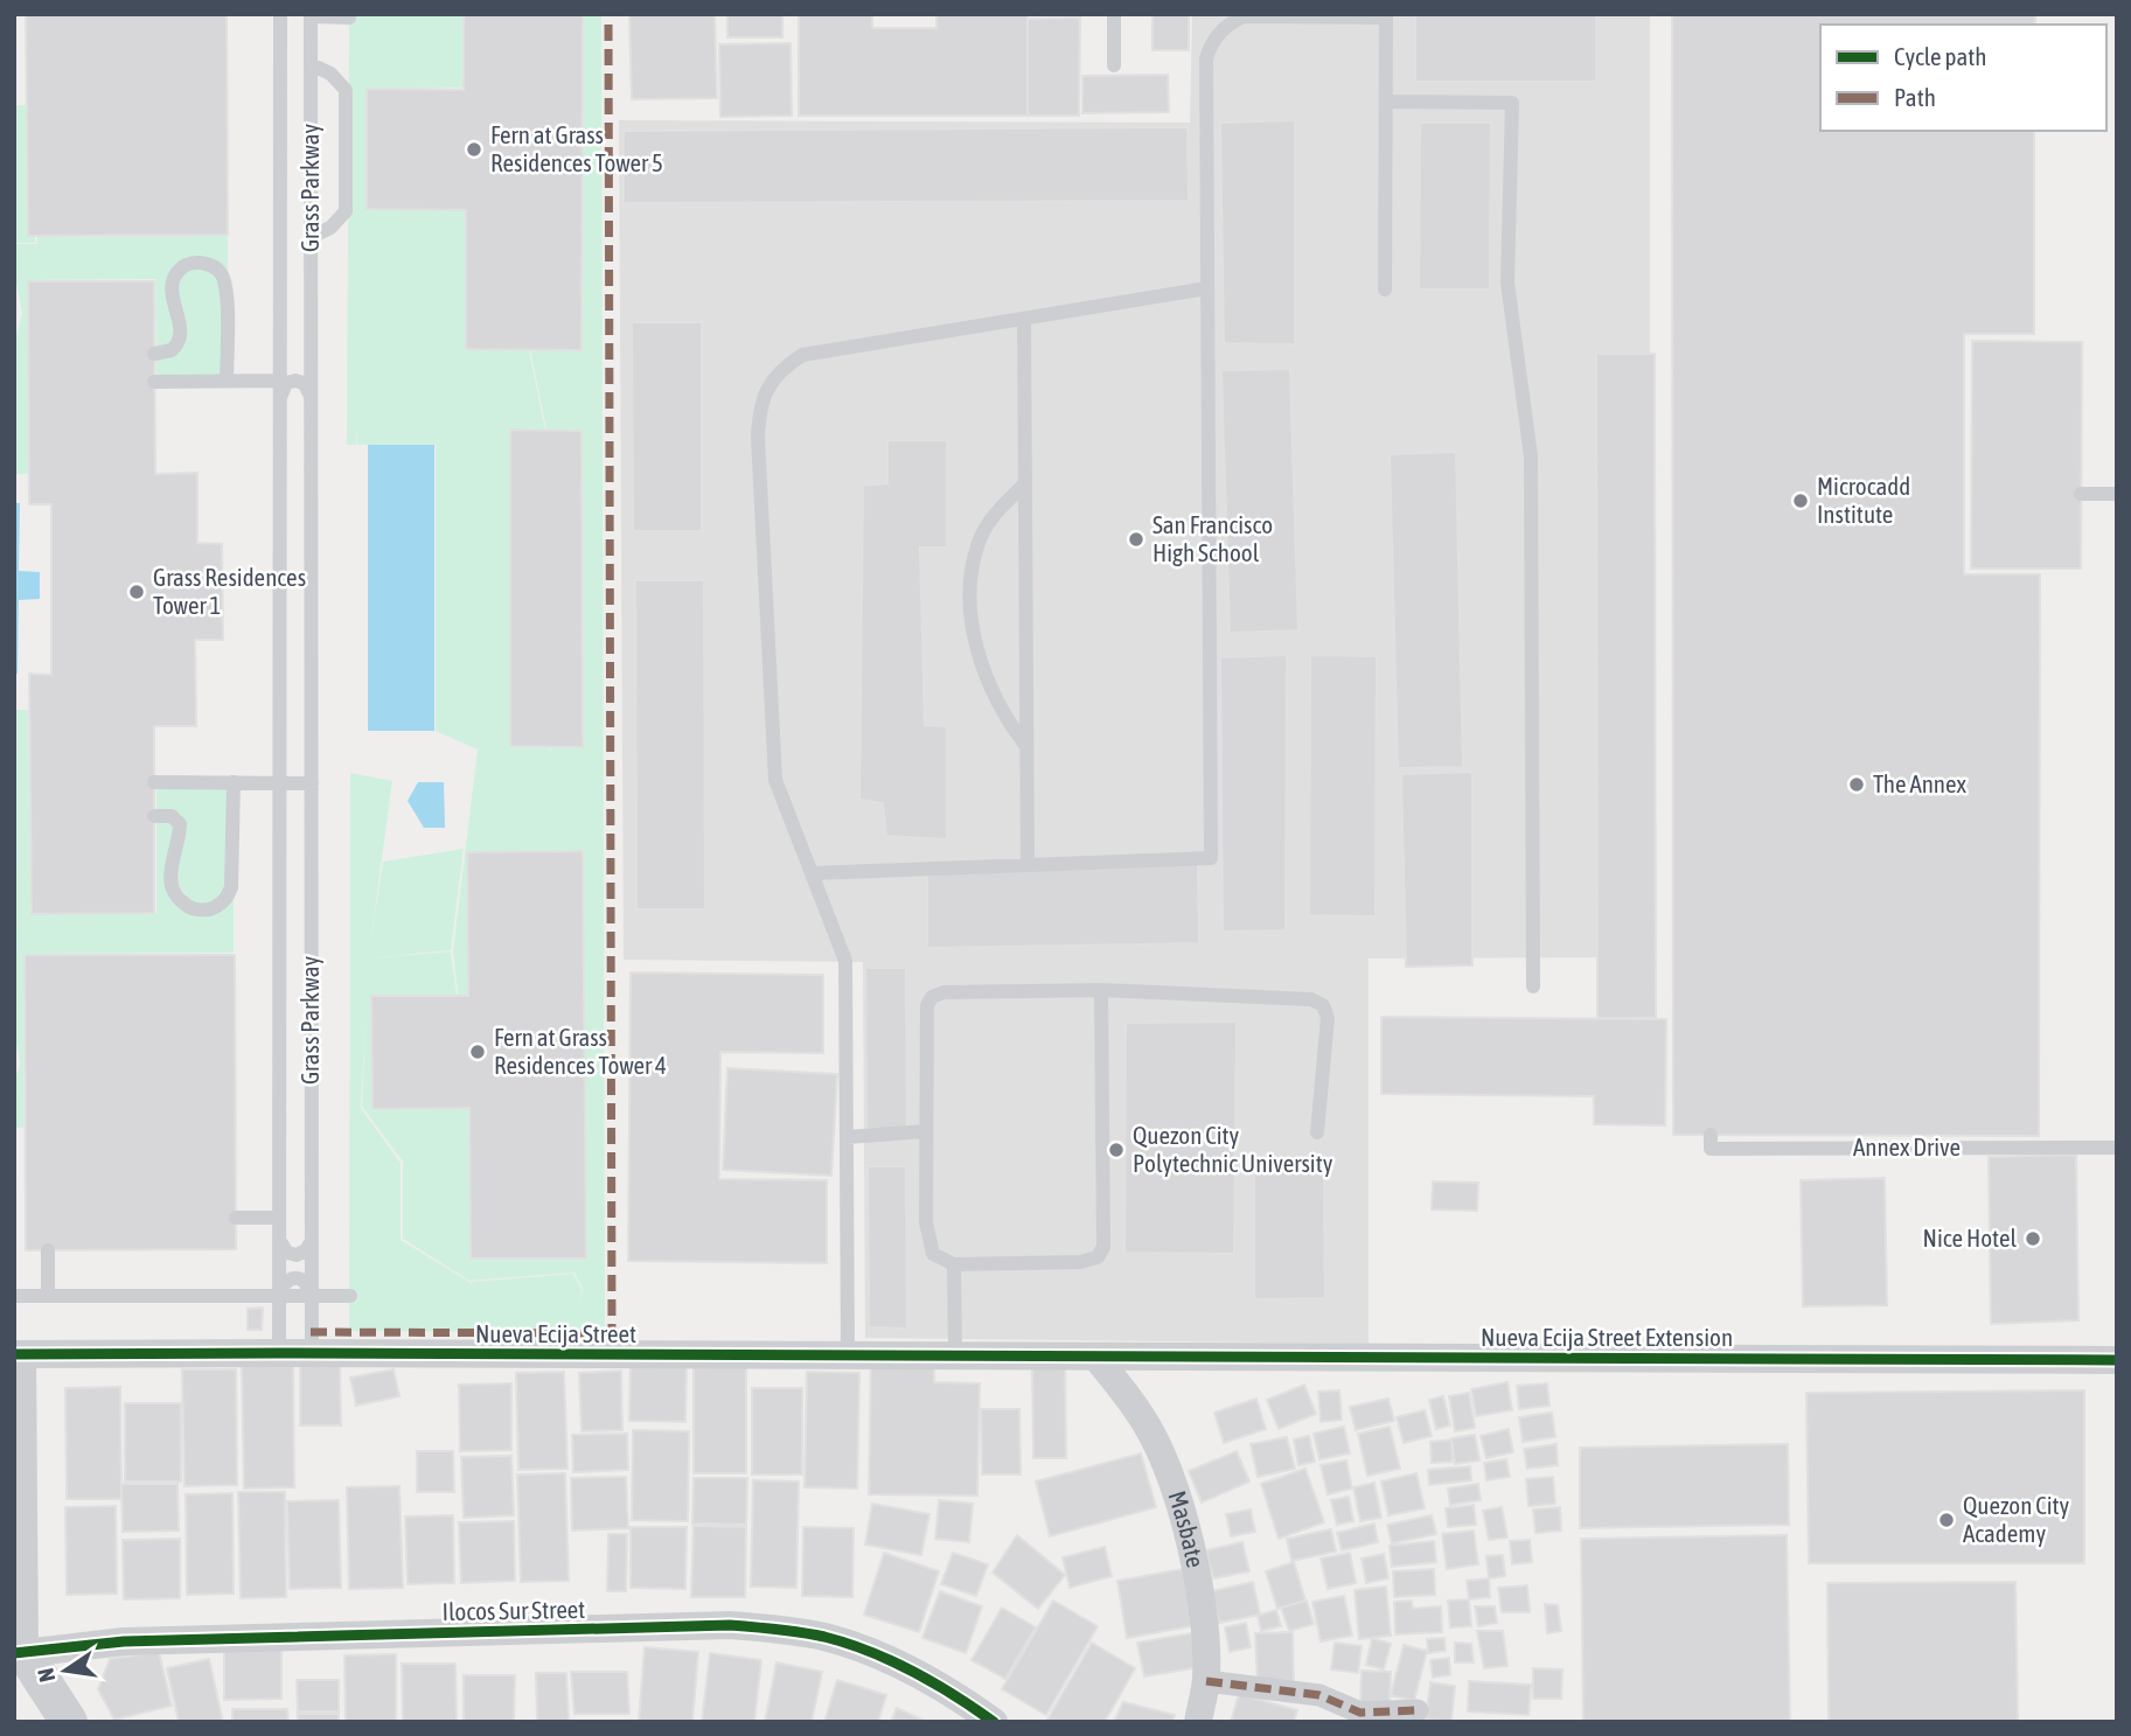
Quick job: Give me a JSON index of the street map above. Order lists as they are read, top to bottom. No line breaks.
{"streets":{"street":["Nueva Ecija Street","Nueva Ecija Street Extension","Masbate","Ilocos Sur Street"],"lane":["Grass Parkway","Annex Drive"]},"crossings":[["Grass Parkway","Nueva Ecija Street"],["Nueva Ecija Street","Nueva Ecija Street Extension"],["Nueva Ecija Street","Masbate"],["Nueva Ecija Street Extension","Masbate"]],"places":["Fern at Grass Residences Tower 5","Microcadd Institute","San Francisco High School","Grass Residences Tower 1","The Annex","Fern at Grass Residences Tower 4","Quezon City Polytechnic University","Nice Hotel","Quezon City Academy"],"legend":["Cycle path","Path"],"north":"left"}
